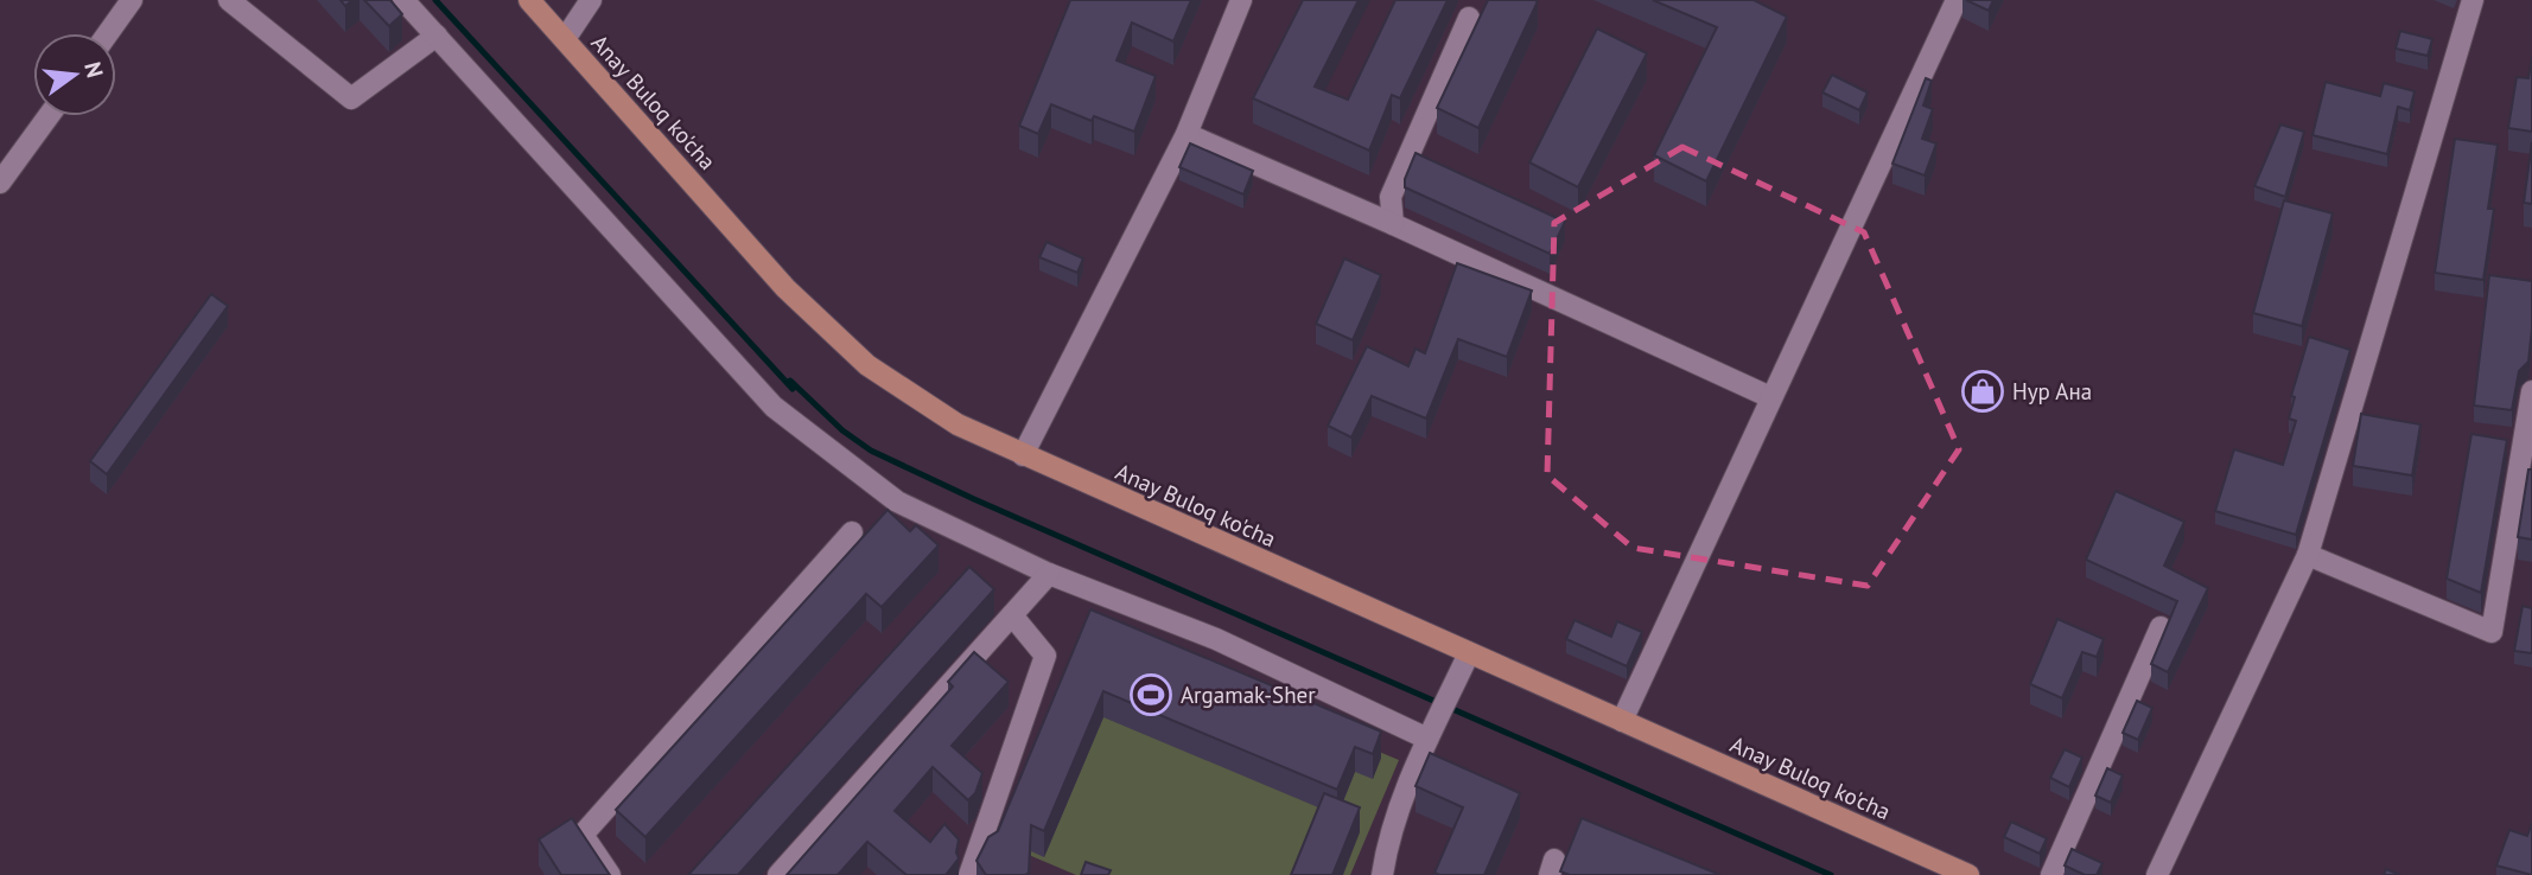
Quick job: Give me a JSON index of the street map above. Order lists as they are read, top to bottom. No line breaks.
{"streets":{"main road":["Anay Buloq ko'cha"]},"places":{"shop":["Нур Ана"],"sports":["Argamak-Sher"]},"north":"right"}
